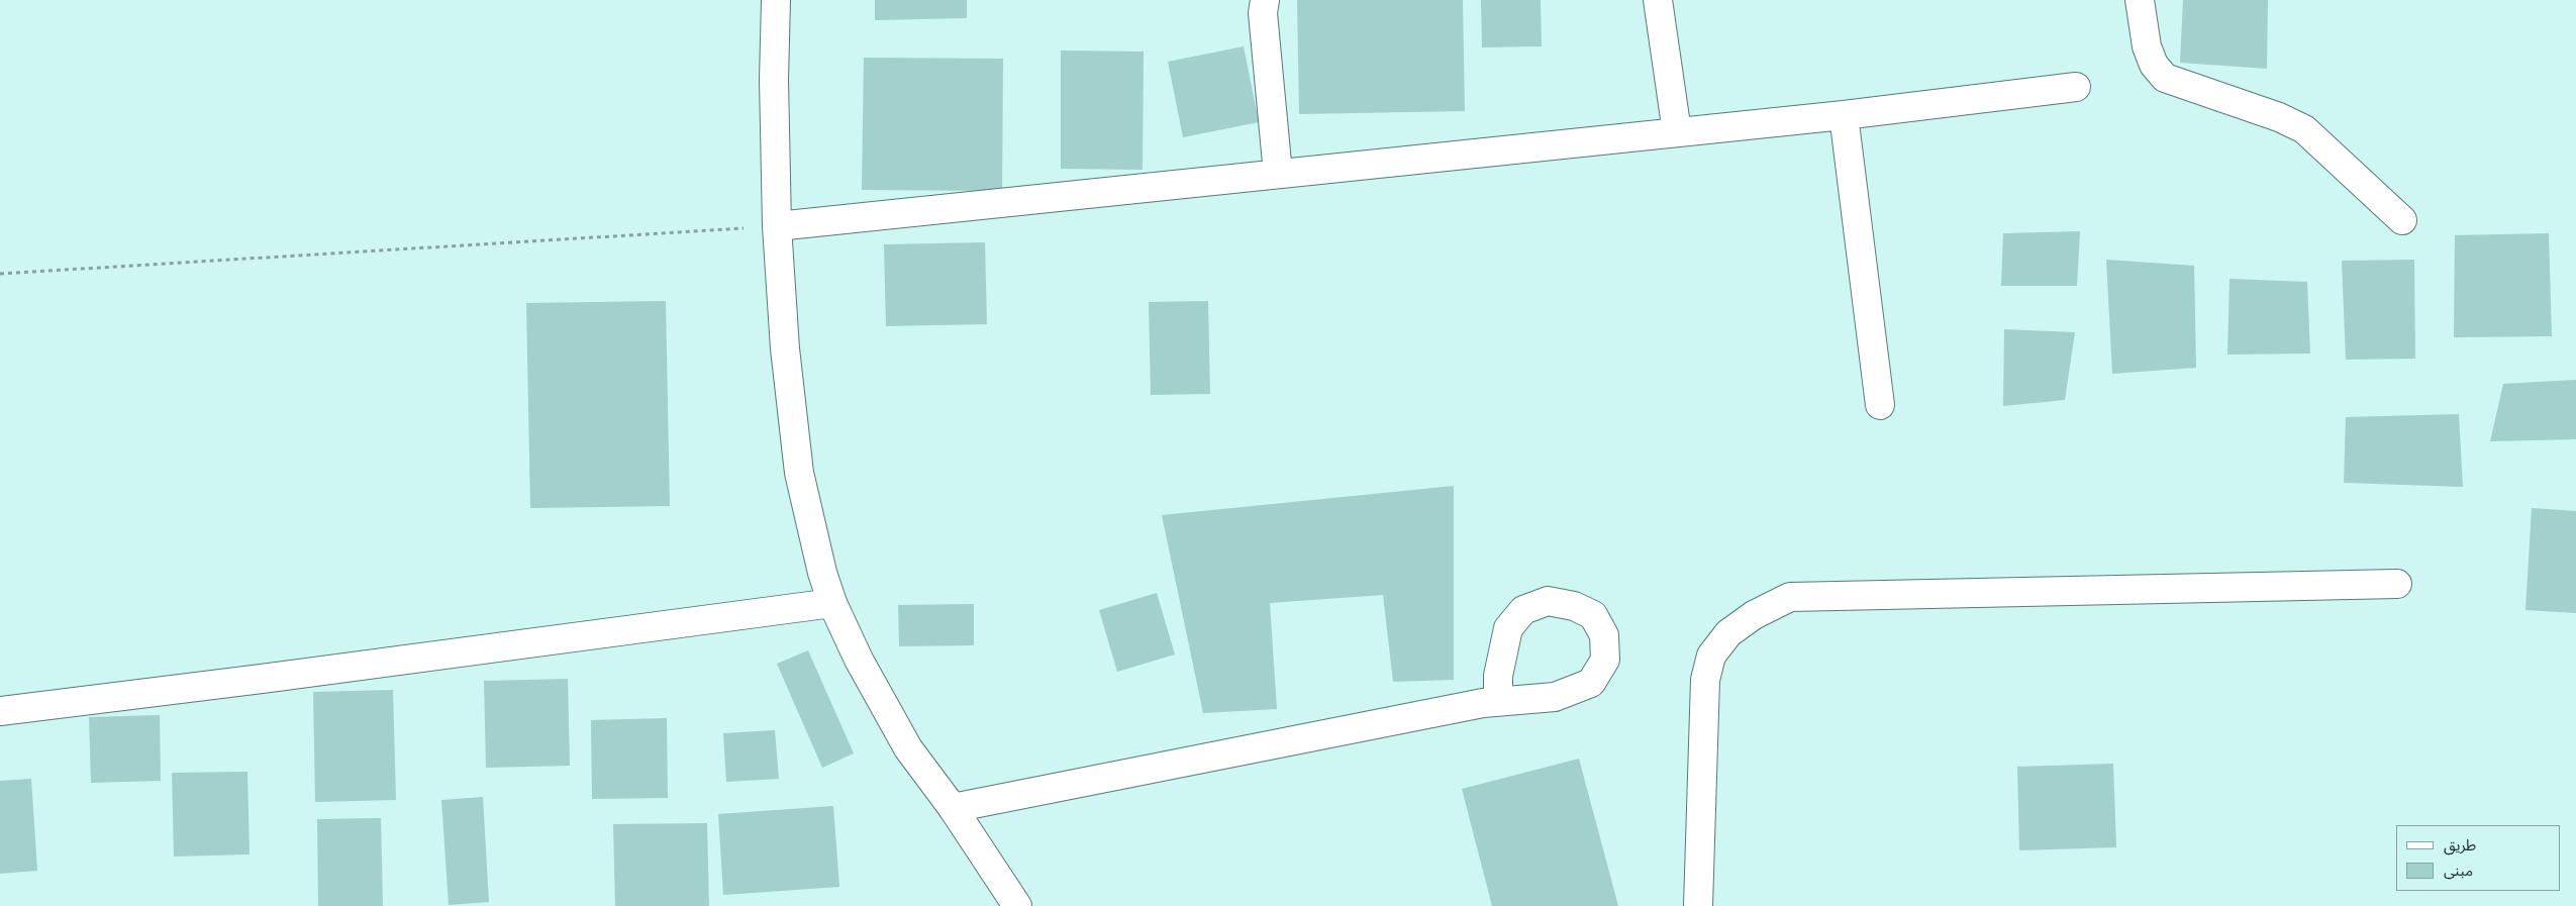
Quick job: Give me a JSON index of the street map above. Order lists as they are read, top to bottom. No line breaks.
{"legend":["طريق","مبنى"]}
